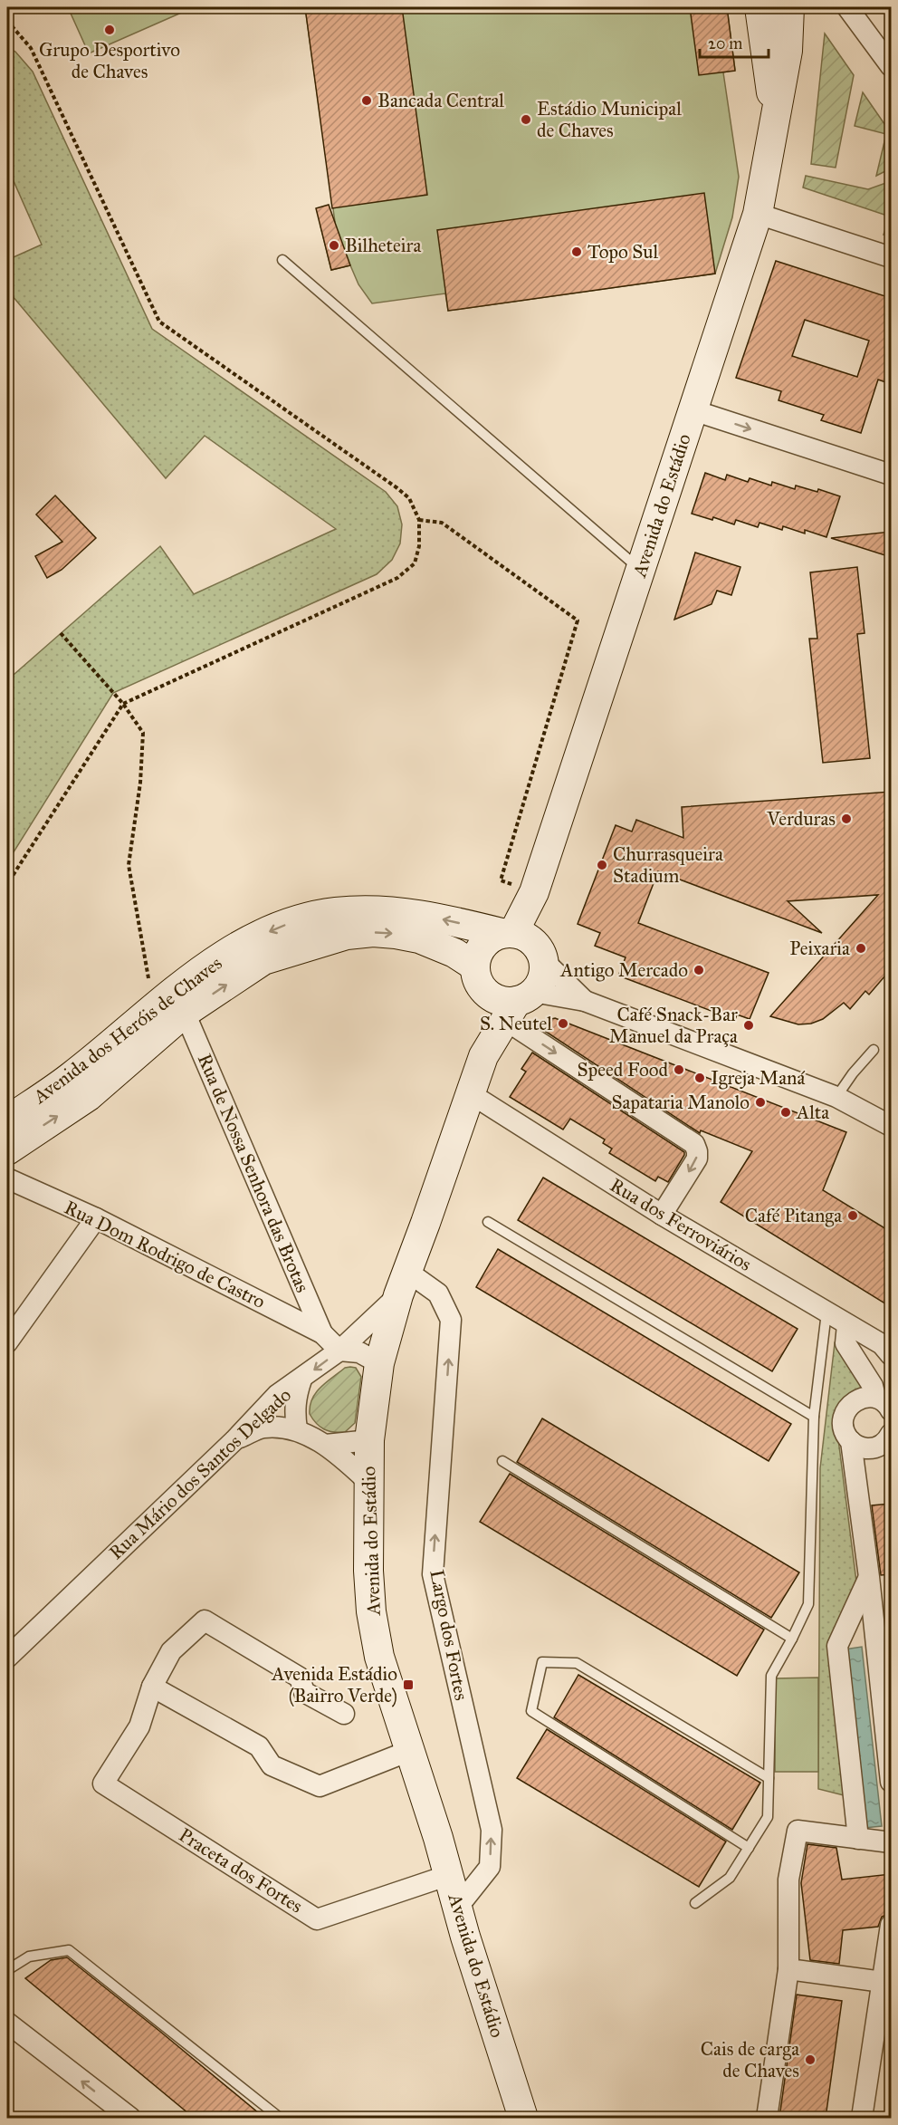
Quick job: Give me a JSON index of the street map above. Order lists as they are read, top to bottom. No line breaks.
{"streets":{"street":["Avenida do Estádio","Avenida dos Heróis de Chaves","Rua de Nossa Senhora das Brotas","Rua dos Ferroviários","Rua Dom Rodrigo de Castro","Rua Mário dos Santos Delgado","Largo dos Fortes","Praceta dos Fortes"]},"crossings":[["Avenida do Estádio","Avenida dos Heróis de Chaves"],["Avenida do Estádio","Rua dos Ferroviários"],["Avenida do Estádio","Rua Mário dos Santos Delgado"],["Avenida do Estádio","Largo dos Fortes"],["Avenida do Estádio","Praceta dos Fortes"],["Avenida dos Heróis de Chaves","Rua de Nossa Senhora das Brotas"],["Rua de Nossa Senhora das Brotas","Rua Dom Rodrigo de Castro"],["Rua Mário dos Santos Delgado","Largo dos Fortes"]],"one_way":["Largo dos Fortes"],"places":{"other":["Grupo Desportivo de Chaves","Bancada Central","Estádio Municipal de Chaves","Bilheteira","Topo Sul","Verduras","Churrasqueira Stadium","Peixaria","Antigo Mercado","S. Neutel","Café Snack-Bar Manuel da Praça","Speed Food","Igreja Maná","Sapataria Manolo","Alta","Café Pitanga","Cais de carga de Chaves"],"transit":["Avenida Estádio (Bairro Verde)"]},"scale_bar":"20 m"}
